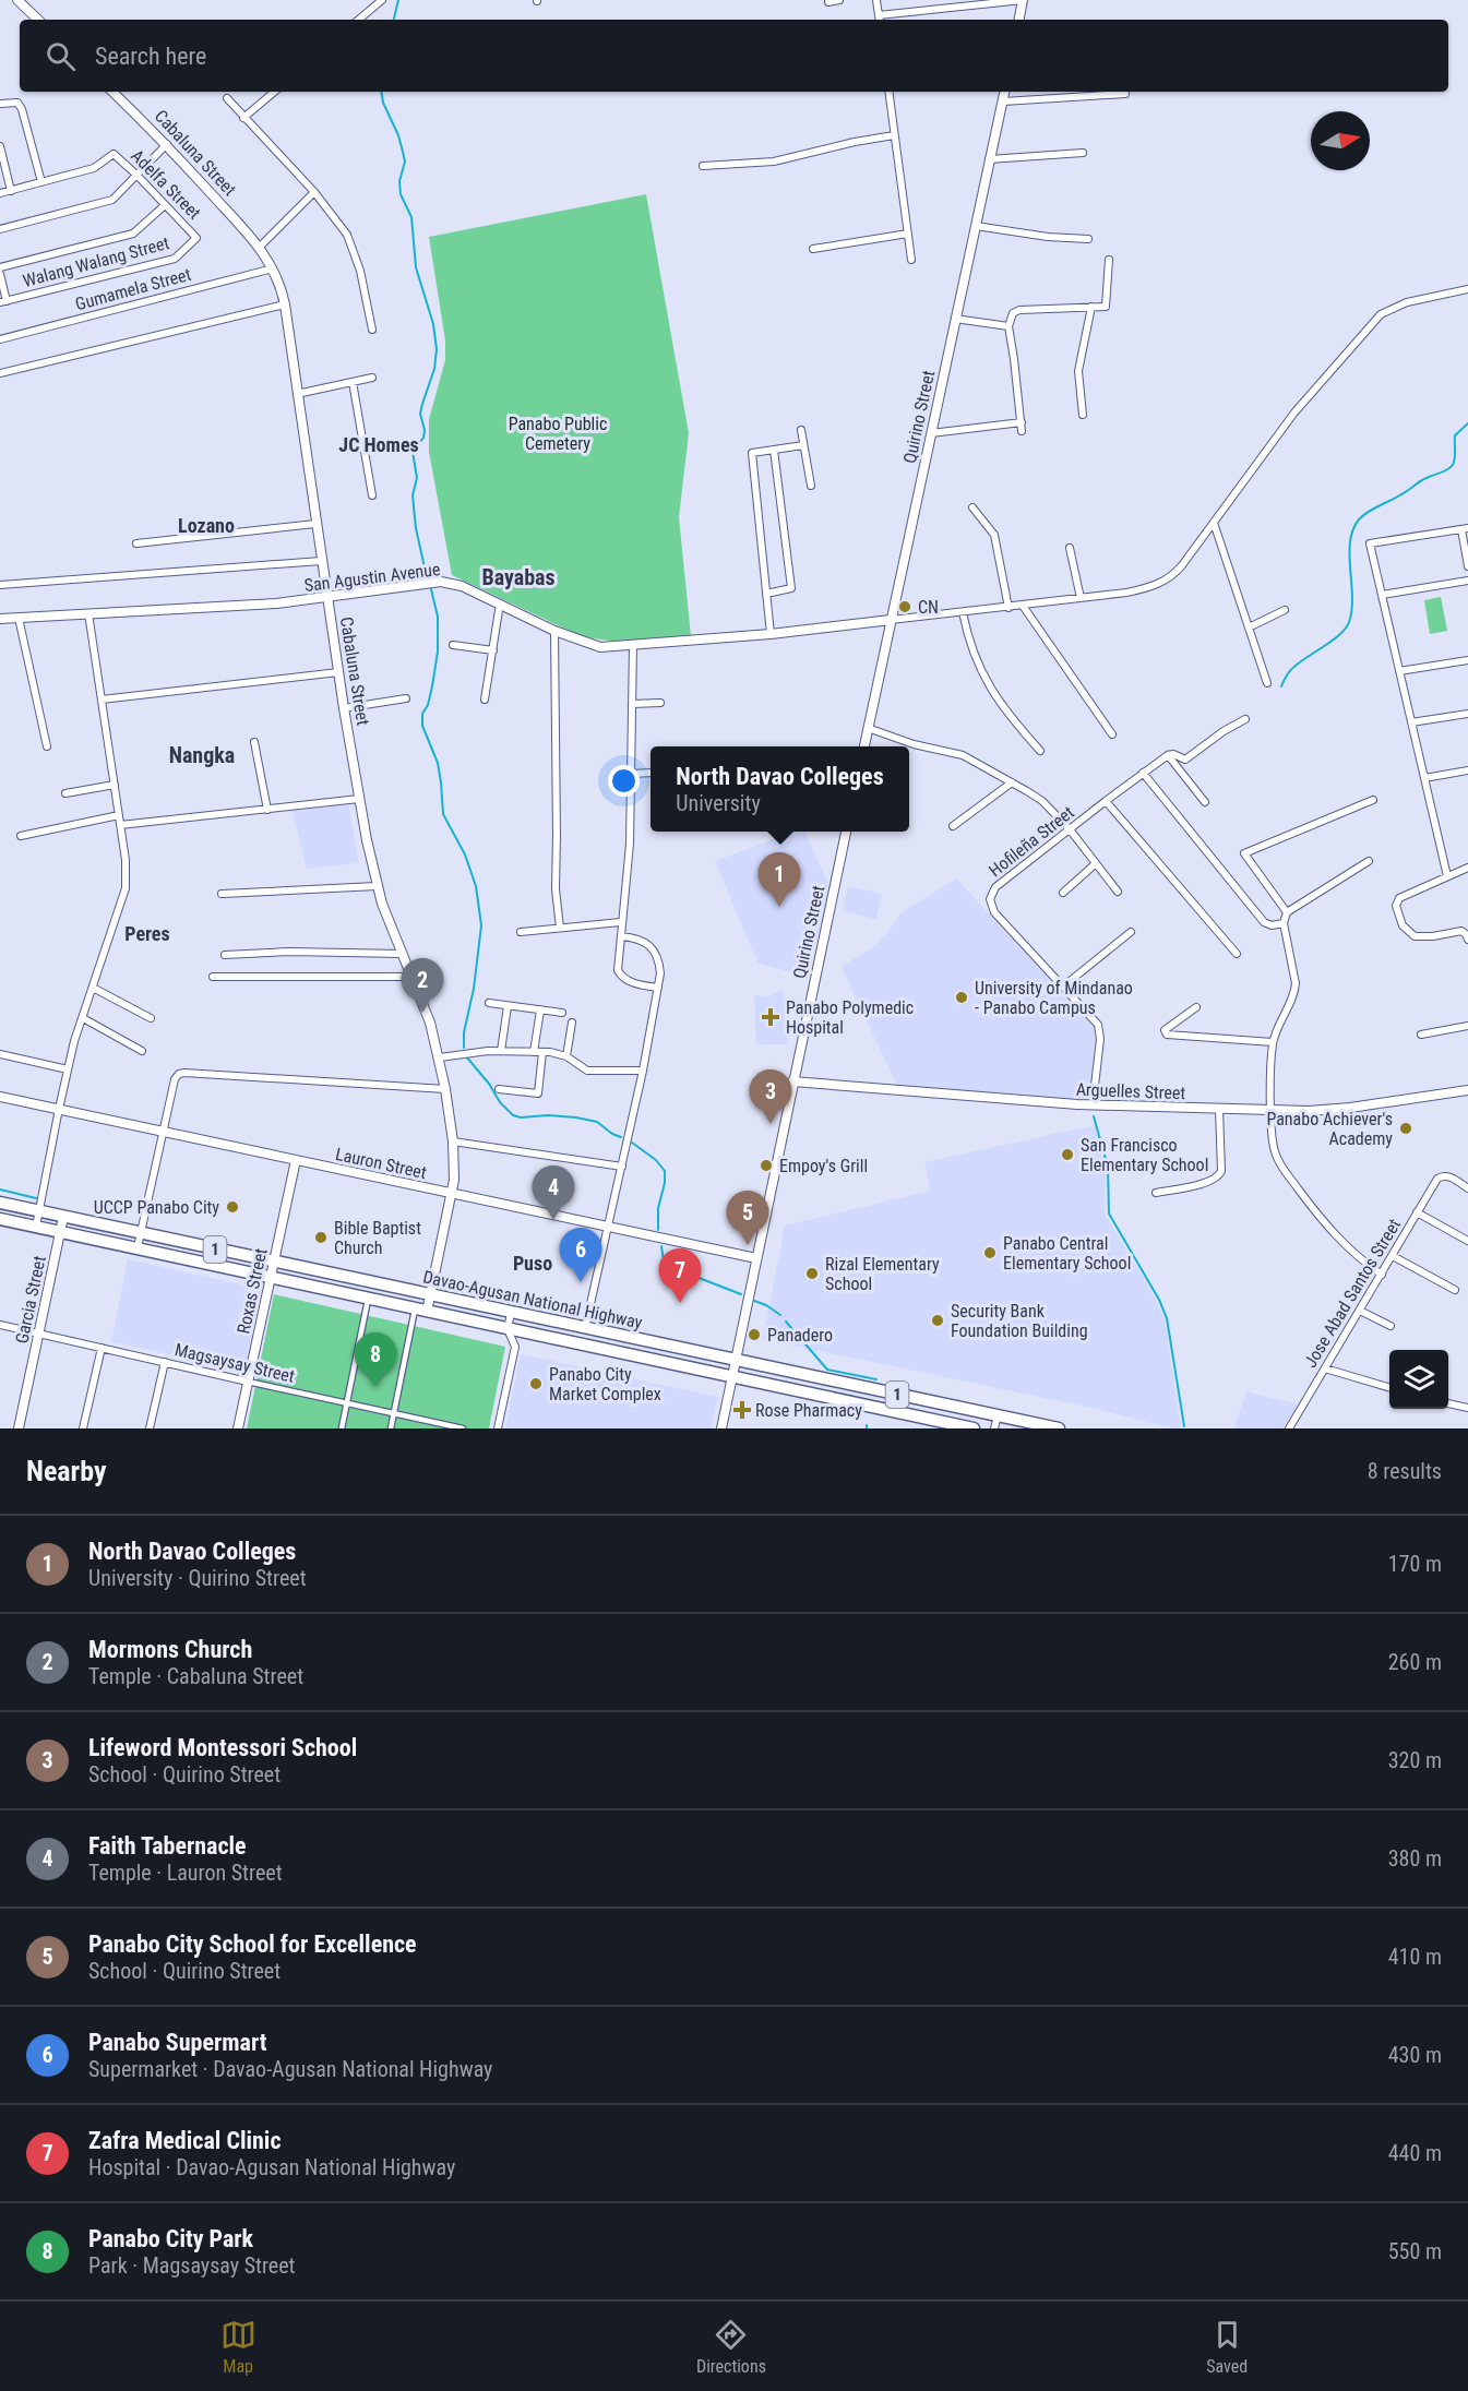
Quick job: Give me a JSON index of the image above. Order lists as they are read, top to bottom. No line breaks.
{"streets":{"highway":["1","Davao-Agusan National Highway"],"main road":["Cabaluna Street"],"street":["Adelfa Street","Walang Walang Street","Gumamela Street","Quirino Street","San Agustin Avenue","Hofileña Street","Arguelles Street","Lauron Street","Roxas Street","Jose Abad Santos Street","Garcia Street","Magsaysay Street"]},"crossings":[["Cabaluna Street","Gumamela Street"],["Cabaluna Street","San Agustin Avenue"],["Cabaluna Street","Lauron Street"],["Cabaluna Street","Davao-Agusan National Highway"],["Adelfa Street","Walang Walang Street"],["Quirino Street","San Agustin Avenue"],["Quirino Street","Arguelles Street"],["Quirino Street","Lauron Street"],["Quirino Street","Davao-Agusan National Highway"],["Hofileña Street","Arguelles Street"],["Lauron Street","Roxas Street"],["Roxas Street","Davao-Agusan National Highway"],["Roxas Street","Magsaysay Street"],["Garcia Street","Davao-Agusan National Highway"],["Garcia Street","Magsaysay Street"]],"districts":["JC Homes","Lozano","Bayabas","Nangka","Peres","Puso"],"parks":["Panabo Public Cemetery"],"places":{"other":["CN","University of Mindanao - Panabo Campus","Panabo Achiever's Academy","San Francisco Elementary School","Empoy's Grill","UCCP Panabo City","Bible Baptist Church","Panabo Central Elementary School","Rizal Elementary School","Security Bank Foundation Building","Panadero","Panabo City Market Complex"],"health":["Panabo Polymedic Hospital","Rose Pharmacy"]},"north":"right","page":{"search":"Search here","popup":["North Davao Colleges","University"],"pins":["1","2","3","4","5","6","7","8"],"heading":["Nearby","8 results"],"list":[{"mark":"1","name":"North Davao Colleges","note":"University · Quirino Street","value":"170 m"},{"mark":"2","name":"Mormons Church","note":"Temple · Cabaluna Street","value":"260 m"},{"mark":"3","name":"Lifeword Montessori School","note":"School · Quirino Street","value":"320 m"},{"mark":"4","name":"Faith Tabernacle","note":"Temple · Lauron Street","value":"380 m"},{"mark":"5","name":"Panabo City School for Excellence","note":"School · Quirino Street","value":"410 m"},{"mark":"6","name":"Panabo Supermart","note":"Supermarket · Davao-Agusan National Highway","value":"430 m"},{"mark":"7","name":"Zafra Medical Clinic","note":"Hospital · Davao-Agusan National Highway","value":"440 m"},{"mark":"8","name":"Panabo City Park","note":"Park · Magsaysay Street","value":"550 m"}],"nav":["Map","Directions","Saved"]}}
